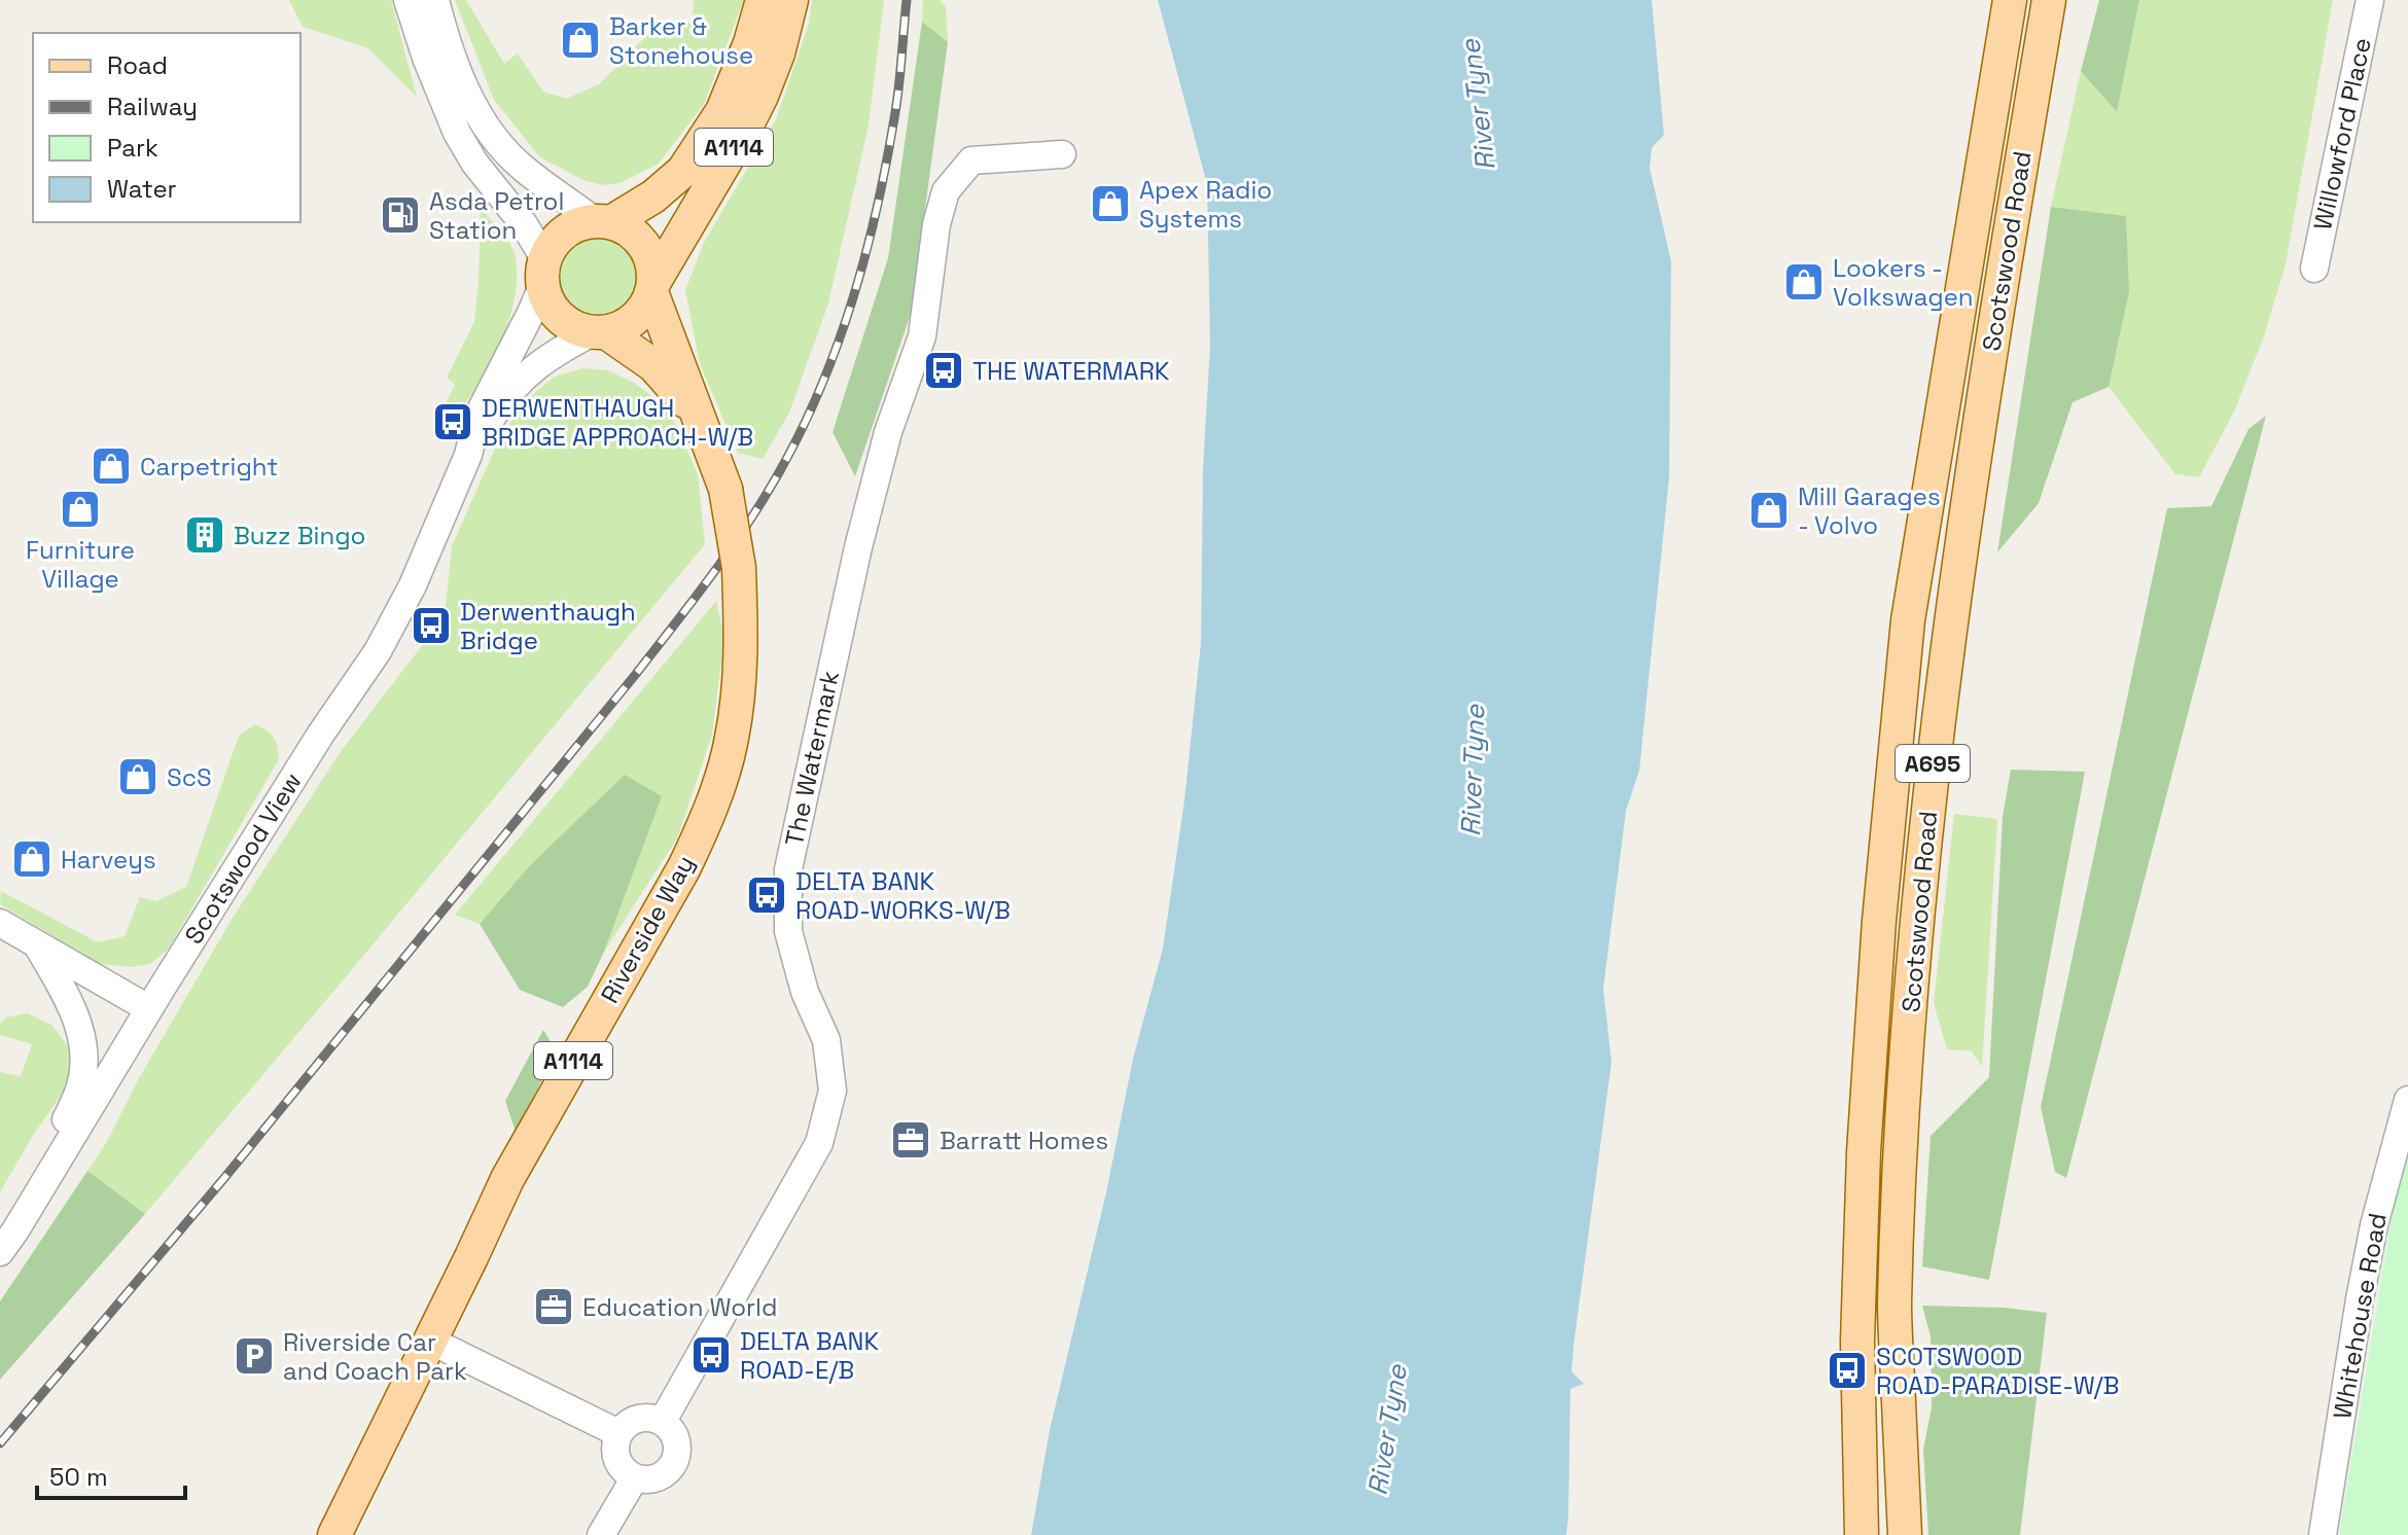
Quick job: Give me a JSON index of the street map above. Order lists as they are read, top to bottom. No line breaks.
{"streets":{"main road":["A1114","Scotswood Road","A695","Riverside Way"],"street":["Willowford Place","The Watermark","Scotswood View","Whitehouse Road"]},"crossings":[["A1114","Scotswood View"],["A1114","Riverside Way"],["Scotswood View","Riverside Way"]],"water":["River Tyne"],"places":{"shop":["Barker & Stonehouse","Apex Radio Systems","Lookers - Volkswagen","Carpetright","Furniture Village","Mill Garages - Volvo","ScS","Harveys"],"fuel station":["Asda Petrol Station"],"bus stop":["THE WATERMARK","DERWENTHAUGH BRIDGE APPROACH-W/B","Derwenthaugh Bridge","DELTA BANK ROAD-WORKS-W/B","DELTA BANK ROAD-E/B","SCOTSWOOD ROAD-PARADISE-W/B"],"building":["Buzz Bingo"],"office":["Barratt Homes","Education World"],"parking":["Riverside Car and Coach Park"]},"legend":["Road","Railway","Park","Water"],"scale_bar":"50 m"}
